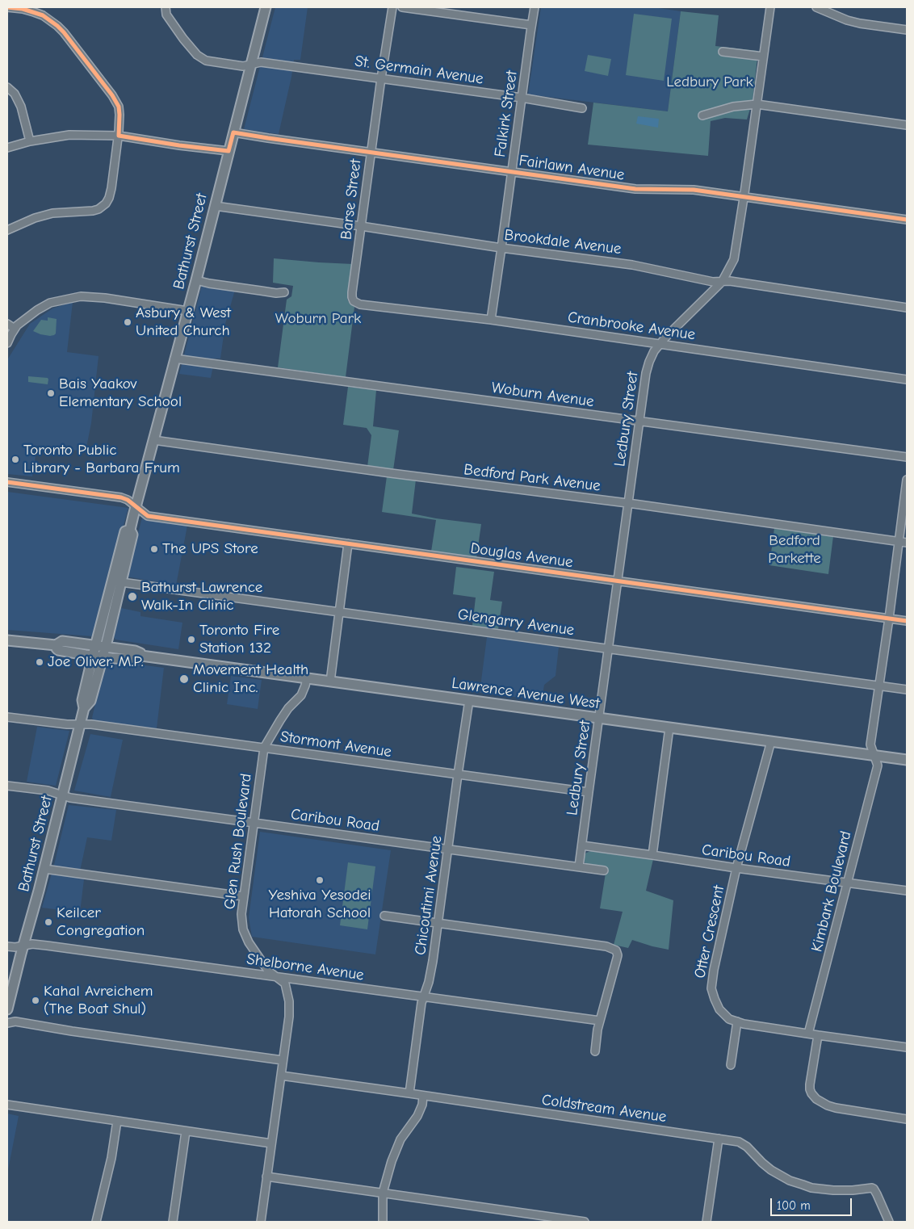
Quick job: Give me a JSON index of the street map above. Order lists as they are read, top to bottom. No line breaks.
{"streets":{"main road":["Bathurst Street","Lawrence Avenue West"],"street":["St. Germain Avenue","Falkirk Street","Fairlawn Avenue","Barse Street","Brookdale Avenue","Cranbrooke Avenue","Woburn Avenue","Ledbury Street","Bedford Park Avenue","Douglas Avenue","Glengarry Avenue","Stormont Avenue","Caribou Road","Glen Rush Boulevard","Kimbark Boulevard","Chicoutimi Avenue","Otter Crescent","Shelborne Avenue","Coldstream Avenue"]},"crossings":[["St. Germain Avenue","Falkirk Street"],["St. Germain Avenue","Barse Street"],["St. Germain Avenue","Bathurst Street"],["Falkirk Street","Fairlawn Avenue"],["Falkirk Street","Brookdale Avenue"],["Falkirk Street","Cranbrooke Avenue"],["Fairlawn Avenue","Barse Street"],["Fairlawn Avenue","Bathurst Street"],["Fairlawn Avenue","Ledbury Street"],["Barse Street","Brookdale Avenue"],["Barse Street","Cranbrooke Avenue"],["Bathurst Street","Brookdale Avenue"],["Bathurst Street","Woburn Avenue"],["Bathurst Street","Bedford Park Avenue"],["Bathurst Street","Douglas Avenue"],["Bathurst Street","Glengarry Avenue"],["Bathurst Street","Lawrence Avenue West"],["Bathurst Street","Stormont Avenue"],["Bathurst Street","Caribou Road"],["Bathurst Street","Shelborne Avenue"],["Brookdale Avenue","Ledbury Street"],["Cranbrooke Avenue","Ledbury Street"],["Woburn Avenue","Ledbury Street"],["Ledbury Street","Bedford Park Avenue"],["Ledbury Street","Douglas Avenue"],["Ledbury Street","Glengarry Avenue"],["Ledbury Street","Lawrence Avenue West"],["Ledbury Street","Stormont Avenue"],["Ledbury Street","Caribou Road"],["Bedford Park Avenue","Kimbark Boulevard"],["Douglas Avenue","Kimbark Boulevard"],["Glengarry Avenue","Kimbark Boulevard"],["Lawrence Avenue West","Glen Rush Boulevard"],["Lawrence Avenue West","Kimbark Boulevard"],["Lawrence Avenue West","Chicoutimi Avenue"],["Lawrence Avenue West","Otter Crescent"],["Stormont Avenue","Glen Rush Boulevard"],["Stormont Avenue","Chicoutimi Avenue"],["Caribou Road","Glen Rush Boulevard"],["Caribou Road","Kimbark Boulevard"],["Caribou Road","Chicoutimi Avenue"],["Caribou Road","Otter Crescent"],["Glen Rush Boulevard","Shelborne Avenue"],["Glen Rush Boulevard","Coldstream Avenue"],["Kimbark Boulevard","Otter Crescent"],["Chicoutimi Avenue","Shelborne Avenue"],["Chicoutimi Avenue","Coldstream Avenue"]],"parks":["Ledbury Park","Woburn Park","Bedford Parkette"],"places":["Asbury & West United Church","Bais Yaakov Elementary School","Toronto Public Library - Barbara Frum","The UPS Store","Bathurst Lawrence Walk-In Clinic","Toronto Fire Station 132","Joe Oliver, M.P.","Movement Health Clinic Inc.","Yeshiva Yesodei Hatorah School","Keilcer Congregation","Kahal Avreichem (The Boat Shul)"],"scale_bar":"100 m"}
